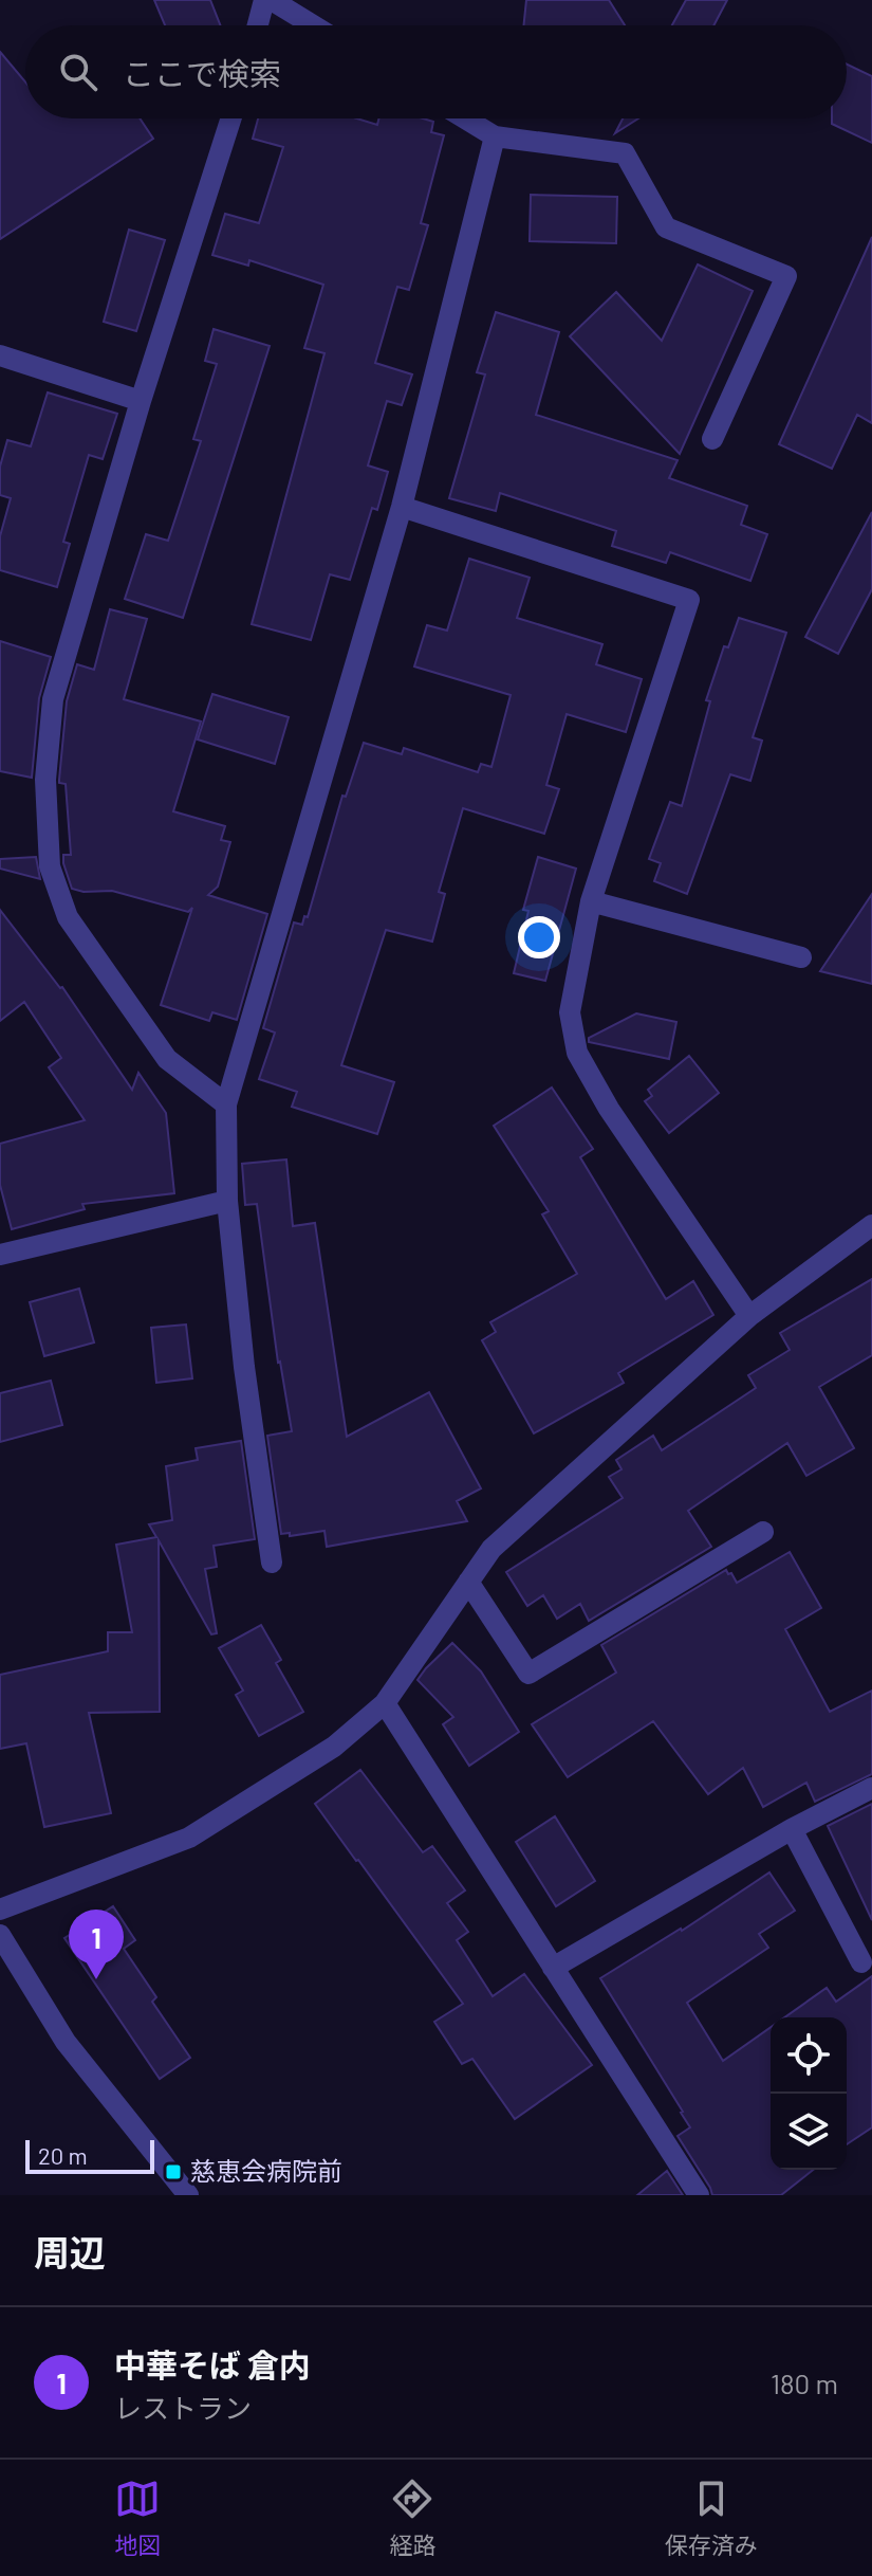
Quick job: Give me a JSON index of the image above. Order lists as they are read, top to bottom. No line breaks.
{"places":{"transit":["慈恵会病院前"]},"scale_bar":"20 m","page":{"search":"ここで検索","pins":"1","scale":"20 m","heading":"周辺","list":[{"mark":"1","name":"中華そば 倉内","note":"レストラン","value":"180 m"}],"nav":["地図","経路","保存済み"]}}
